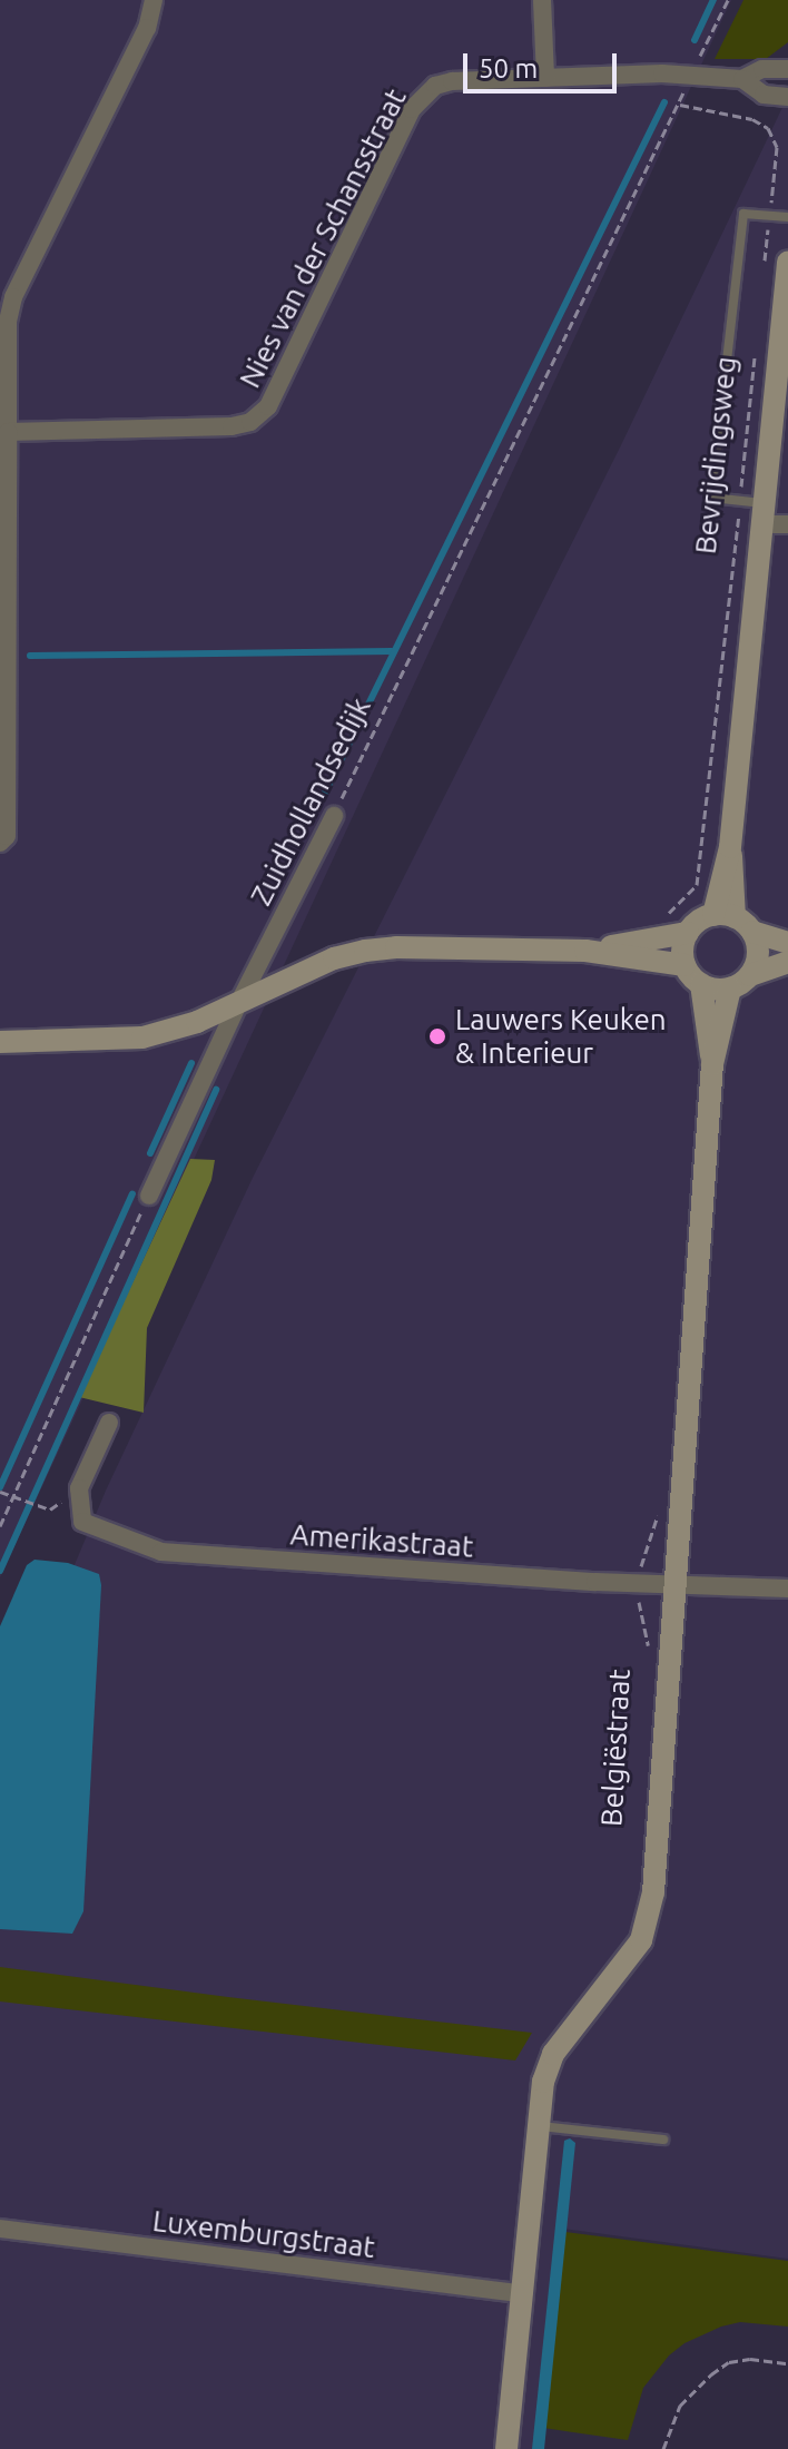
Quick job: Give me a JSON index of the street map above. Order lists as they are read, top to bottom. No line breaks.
{"streets":{"main road":["Bevrijdingsweg","Belgiëstraat"],"street":["Nies van der Schansstraat","Zuidhollandsedijk","Amerikastraat","Luxemburgstraat"]},"crossings":[["Bevrijdingsweg","Belgiëstraat"],["Amerikastraat","Belgiëstraat"],["Belgiëstraat","Luxemburgstraat"]],"places":["Lauwers Keuken & Interieur"],"scale_bar":"50 m"}
